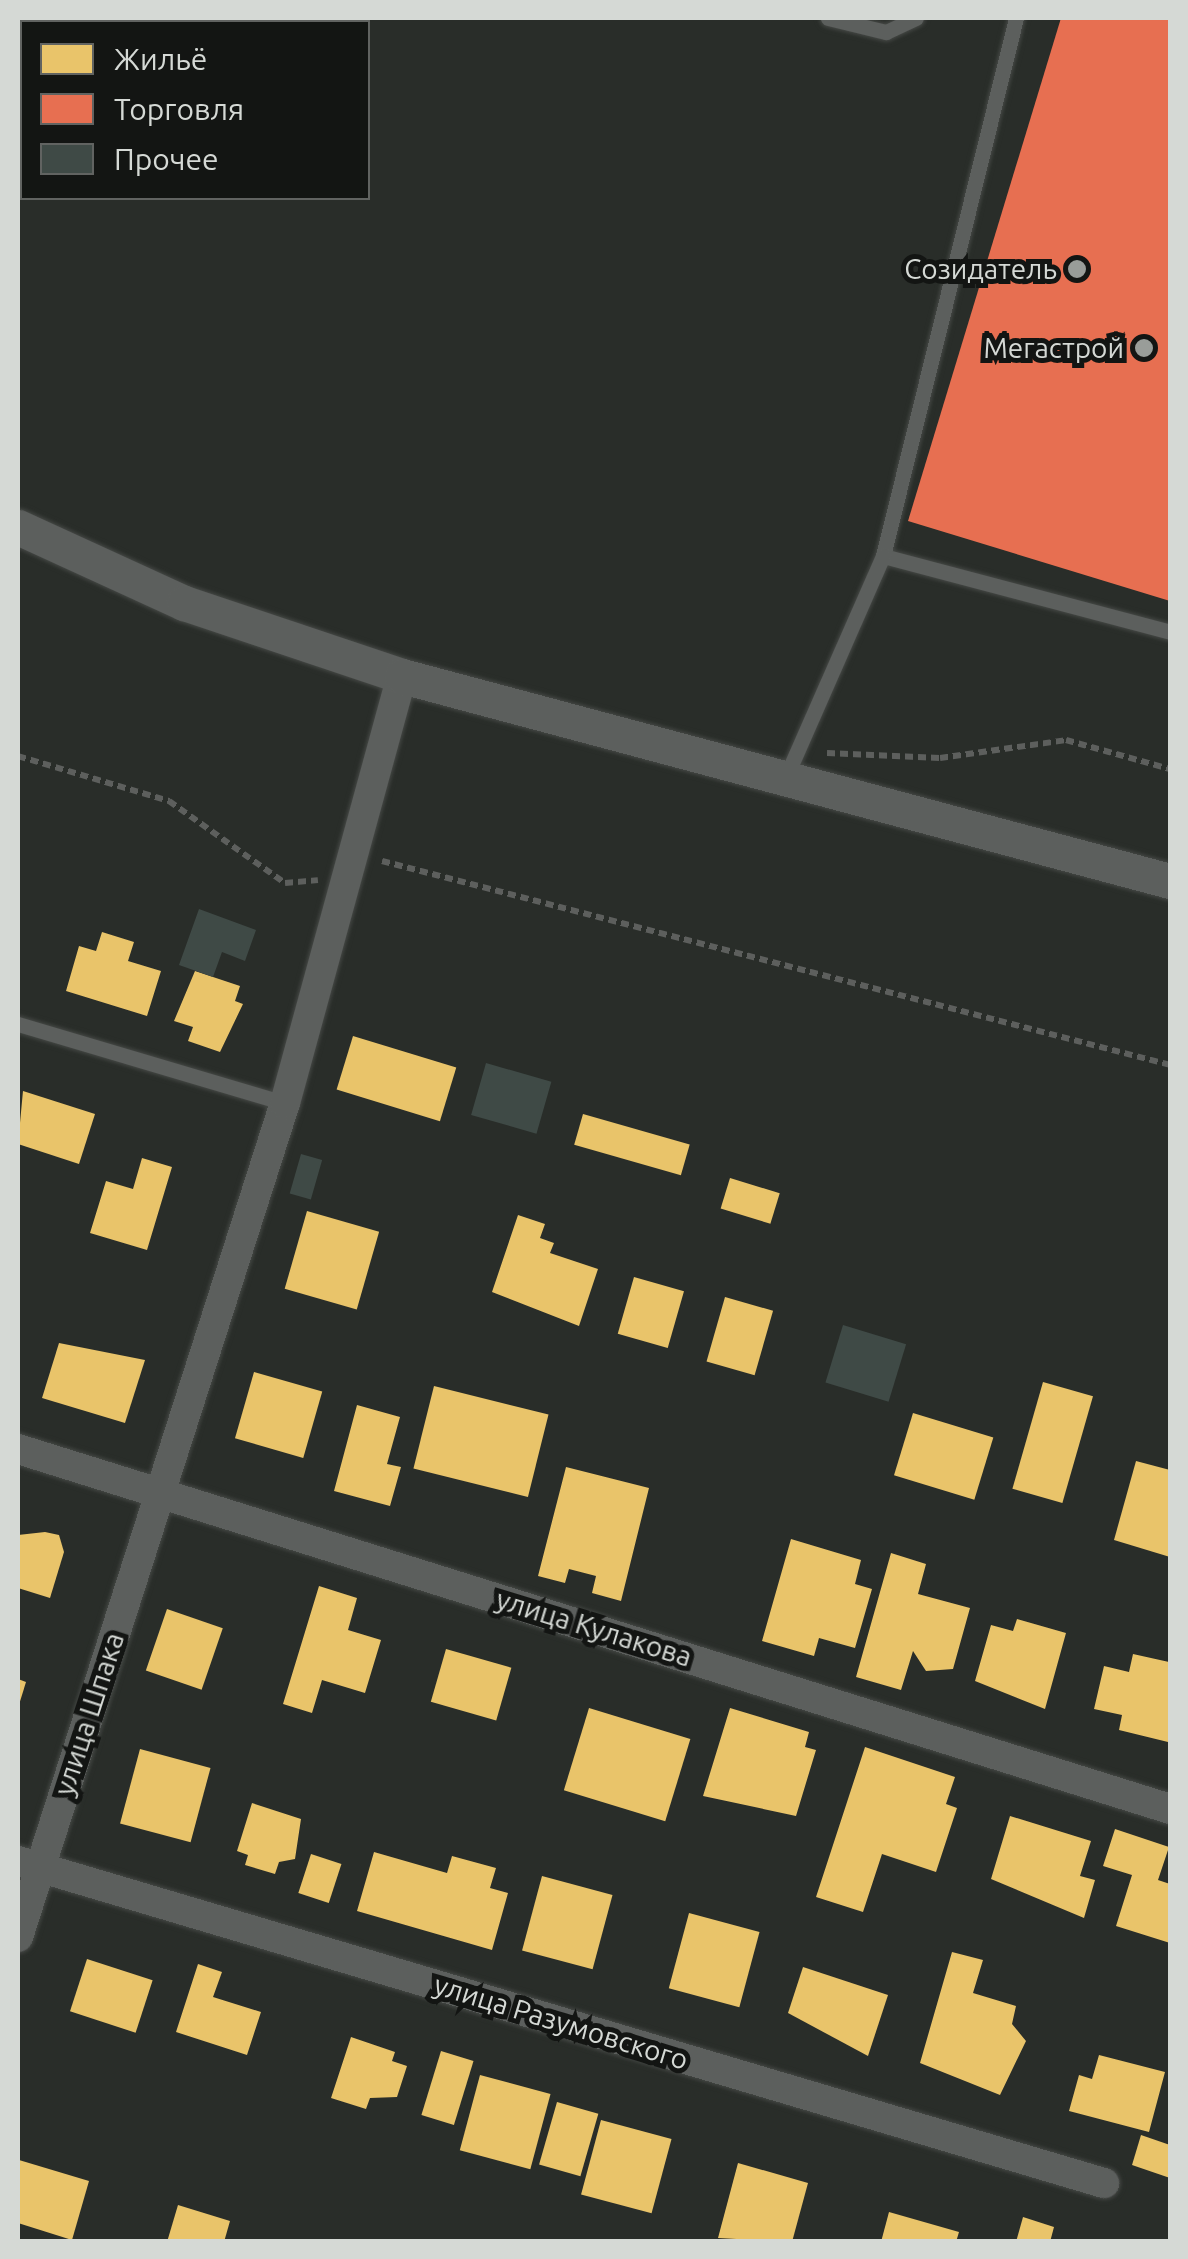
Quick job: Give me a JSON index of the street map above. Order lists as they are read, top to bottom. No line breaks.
{"streets":{"street":["улица Кулакова","улица Шпака","улица Разумовского"]},"crossings":[["улица Кулакова","улица Шпака"],["улица Шпака","улица Разумовского"]],"places":["Созидатель","Мегастрой"],"legend":["Жильё","Торговля","Прочее"]}
